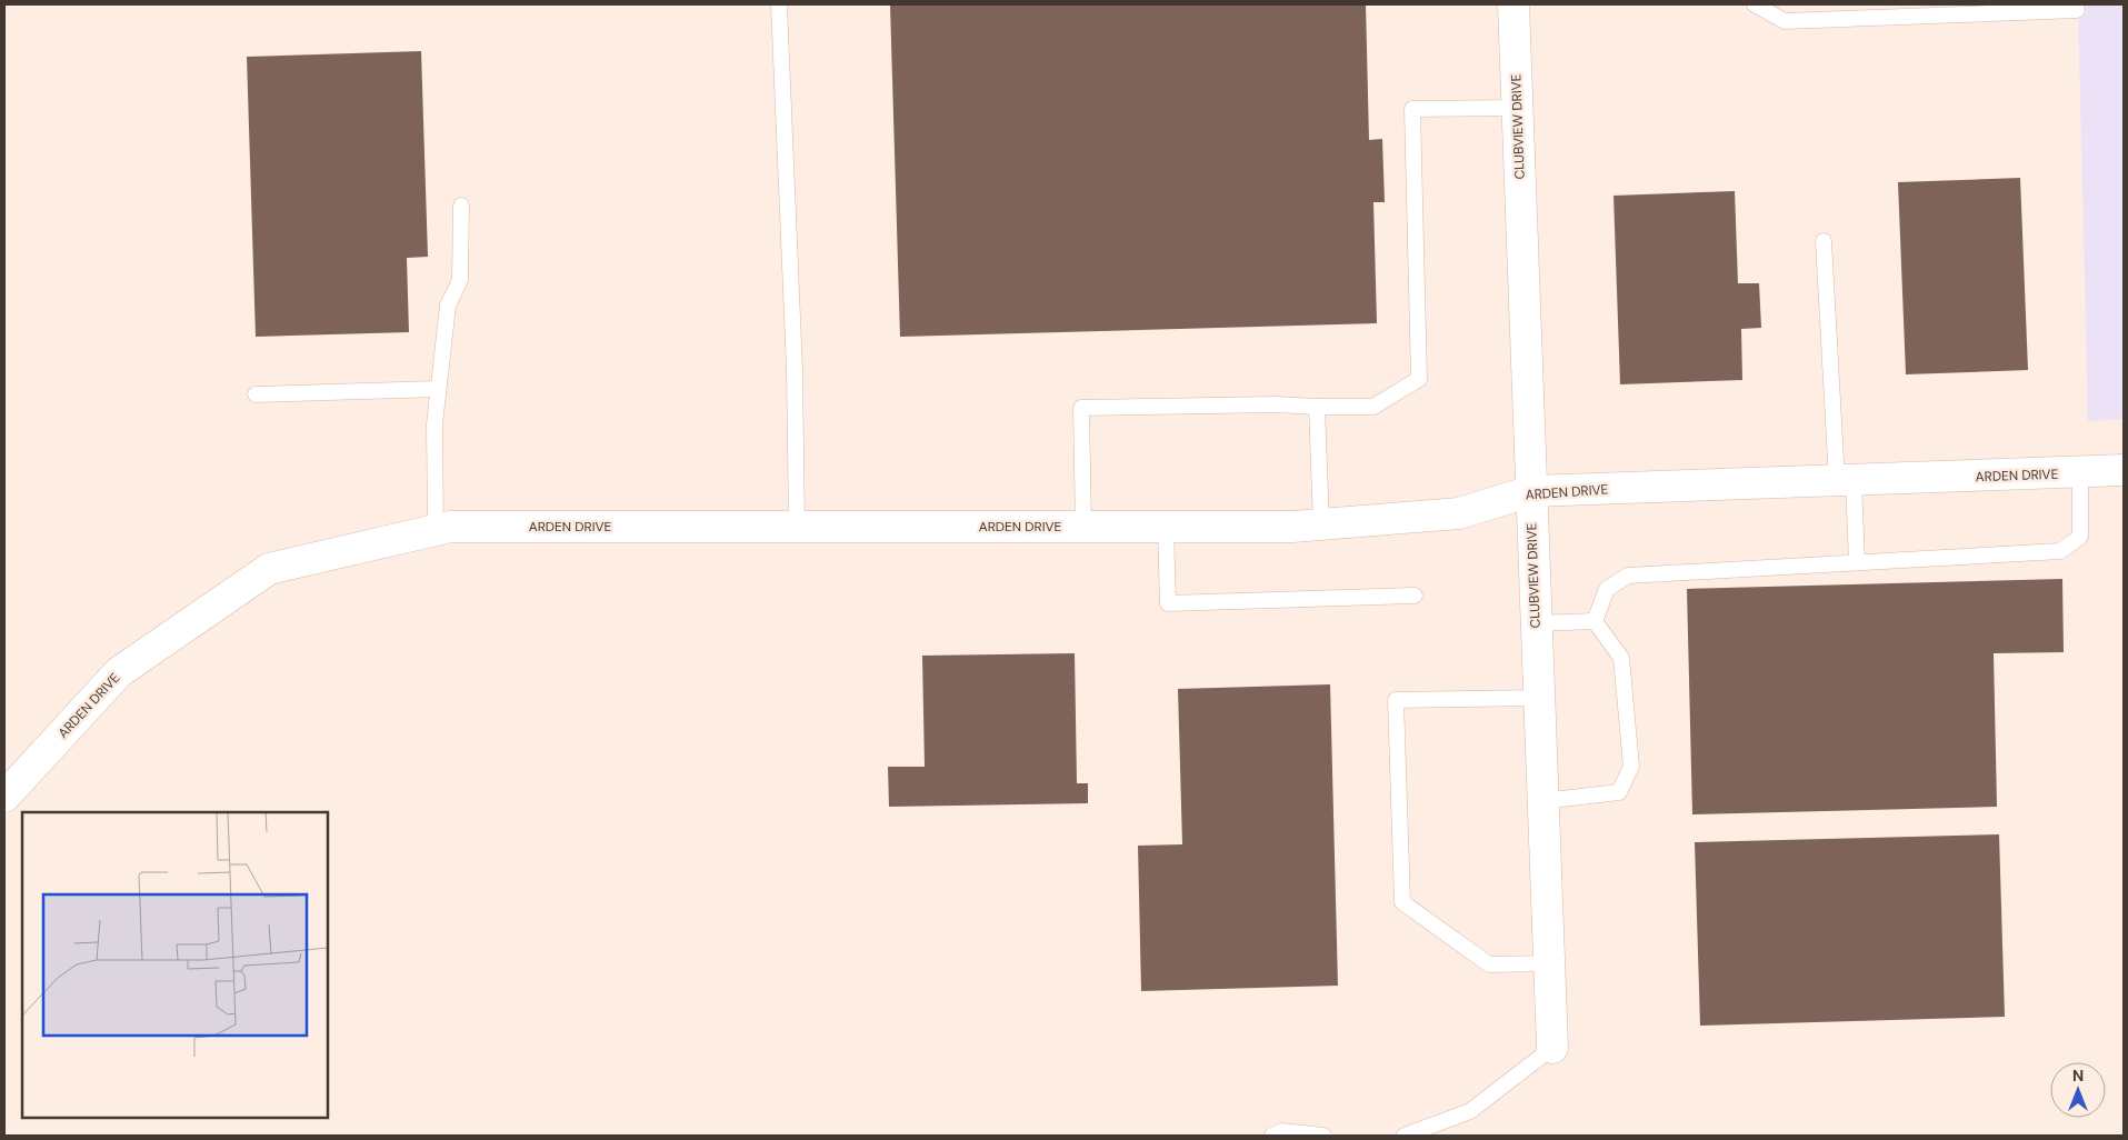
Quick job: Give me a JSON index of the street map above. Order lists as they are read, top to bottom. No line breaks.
{"streets":{"street":["CLUBVIEW DRIVE","ARDEN DRIVE"]},"crossings":[["CLUBVIEW DRIVE","ARDEN DRIVE"]],"north":"top"}
